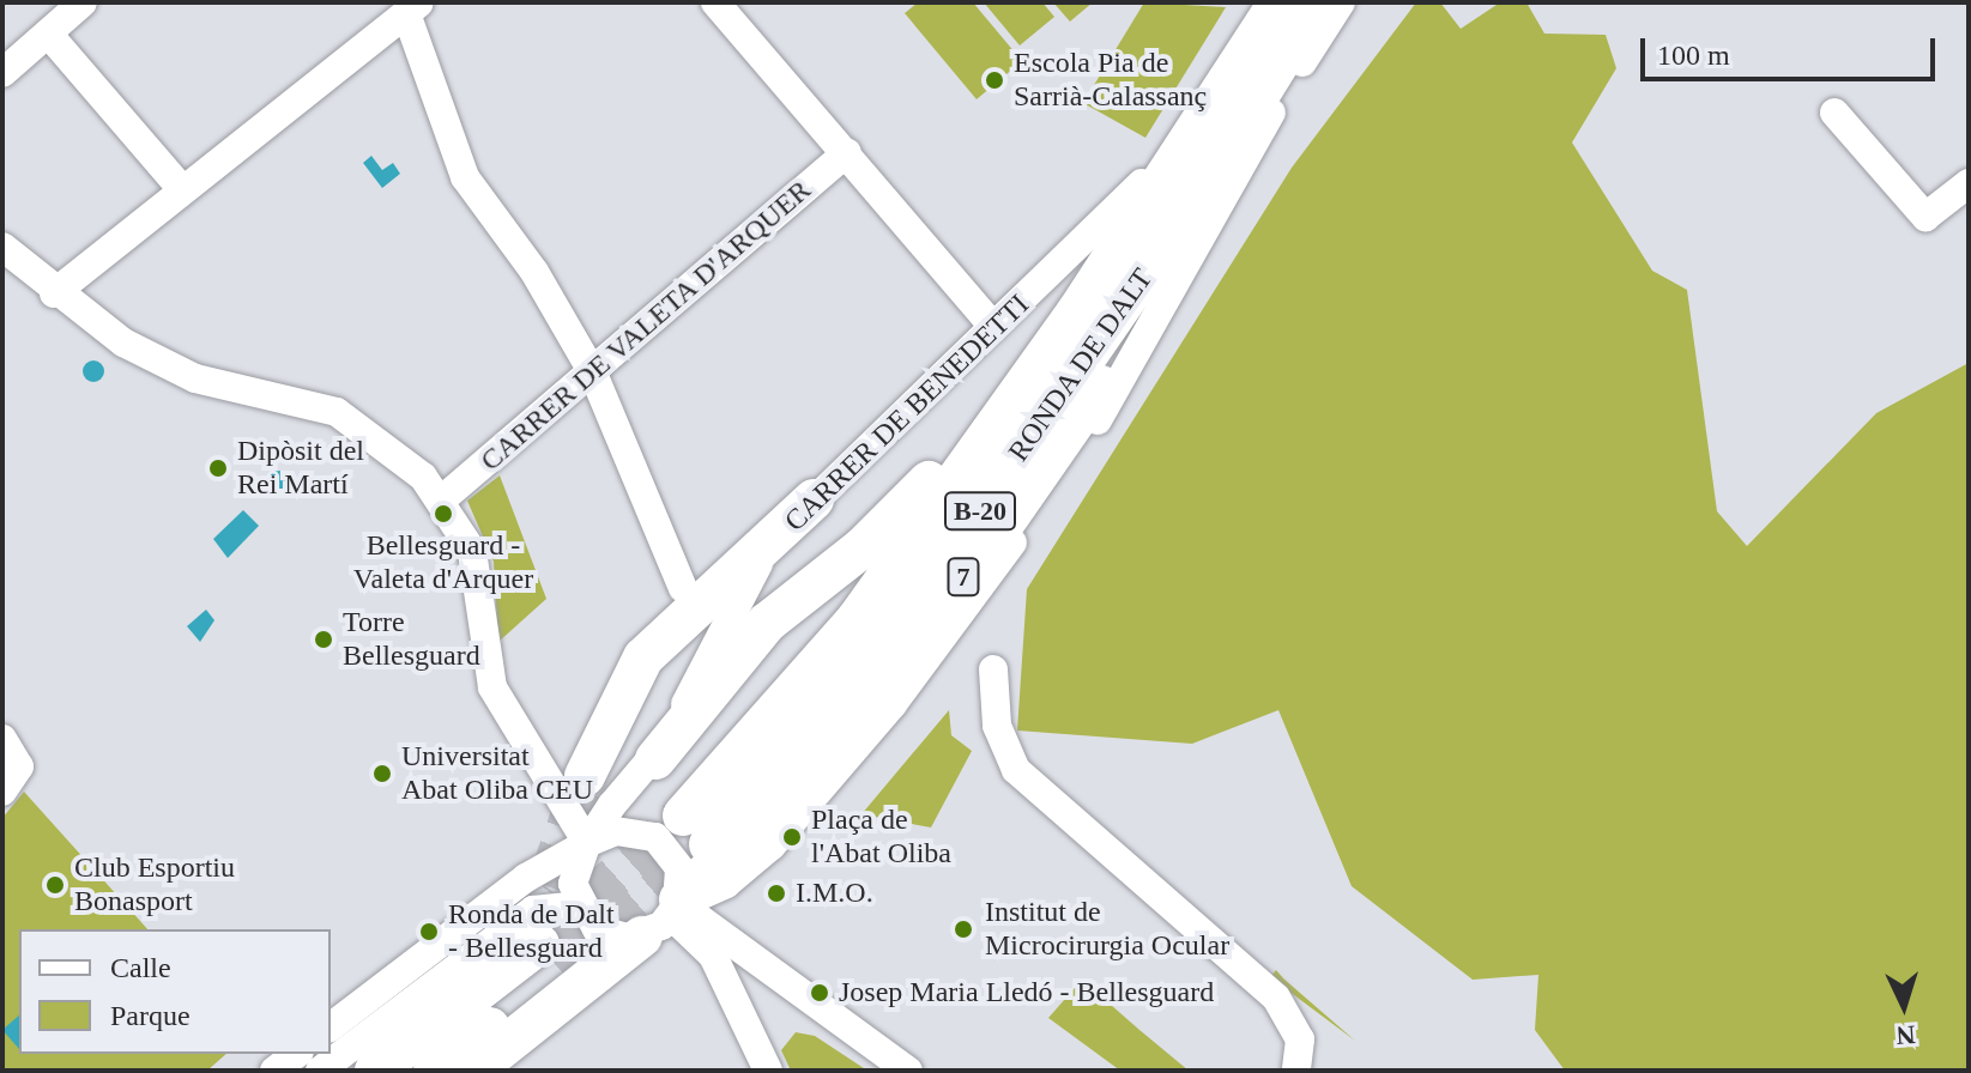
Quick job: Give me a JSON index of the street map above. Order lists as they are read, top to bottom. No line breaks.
{"streets":{"highway":["RONDA DE DALT","B-20","7"],"street":["CARRER DE VALETA D'ARQUER","CARRER DE BENEDETTI"]},"crossings":[["RONDA DE DALT","7"],["CARRER DE BENEDETTI","7"]],"places":["Escola Pia de Sarrià-Calassanç","Dipòsit del Rei Martí","Bellesguard - Valeta d'Arquer","Torre Bellesguard","Universitat Abat Oliba CEU","Plaça de l'Abat Oliba","Club Esportiu Bonasport","I.M.O.","Institut de Microcirurgia Ocular","Ronda de Dalt - Bellesguard","Josep Maria Lledó - Bellesguard"],"legend":["Calle","Parque"],"scale_bar":"100 m","north":"bottom"}
